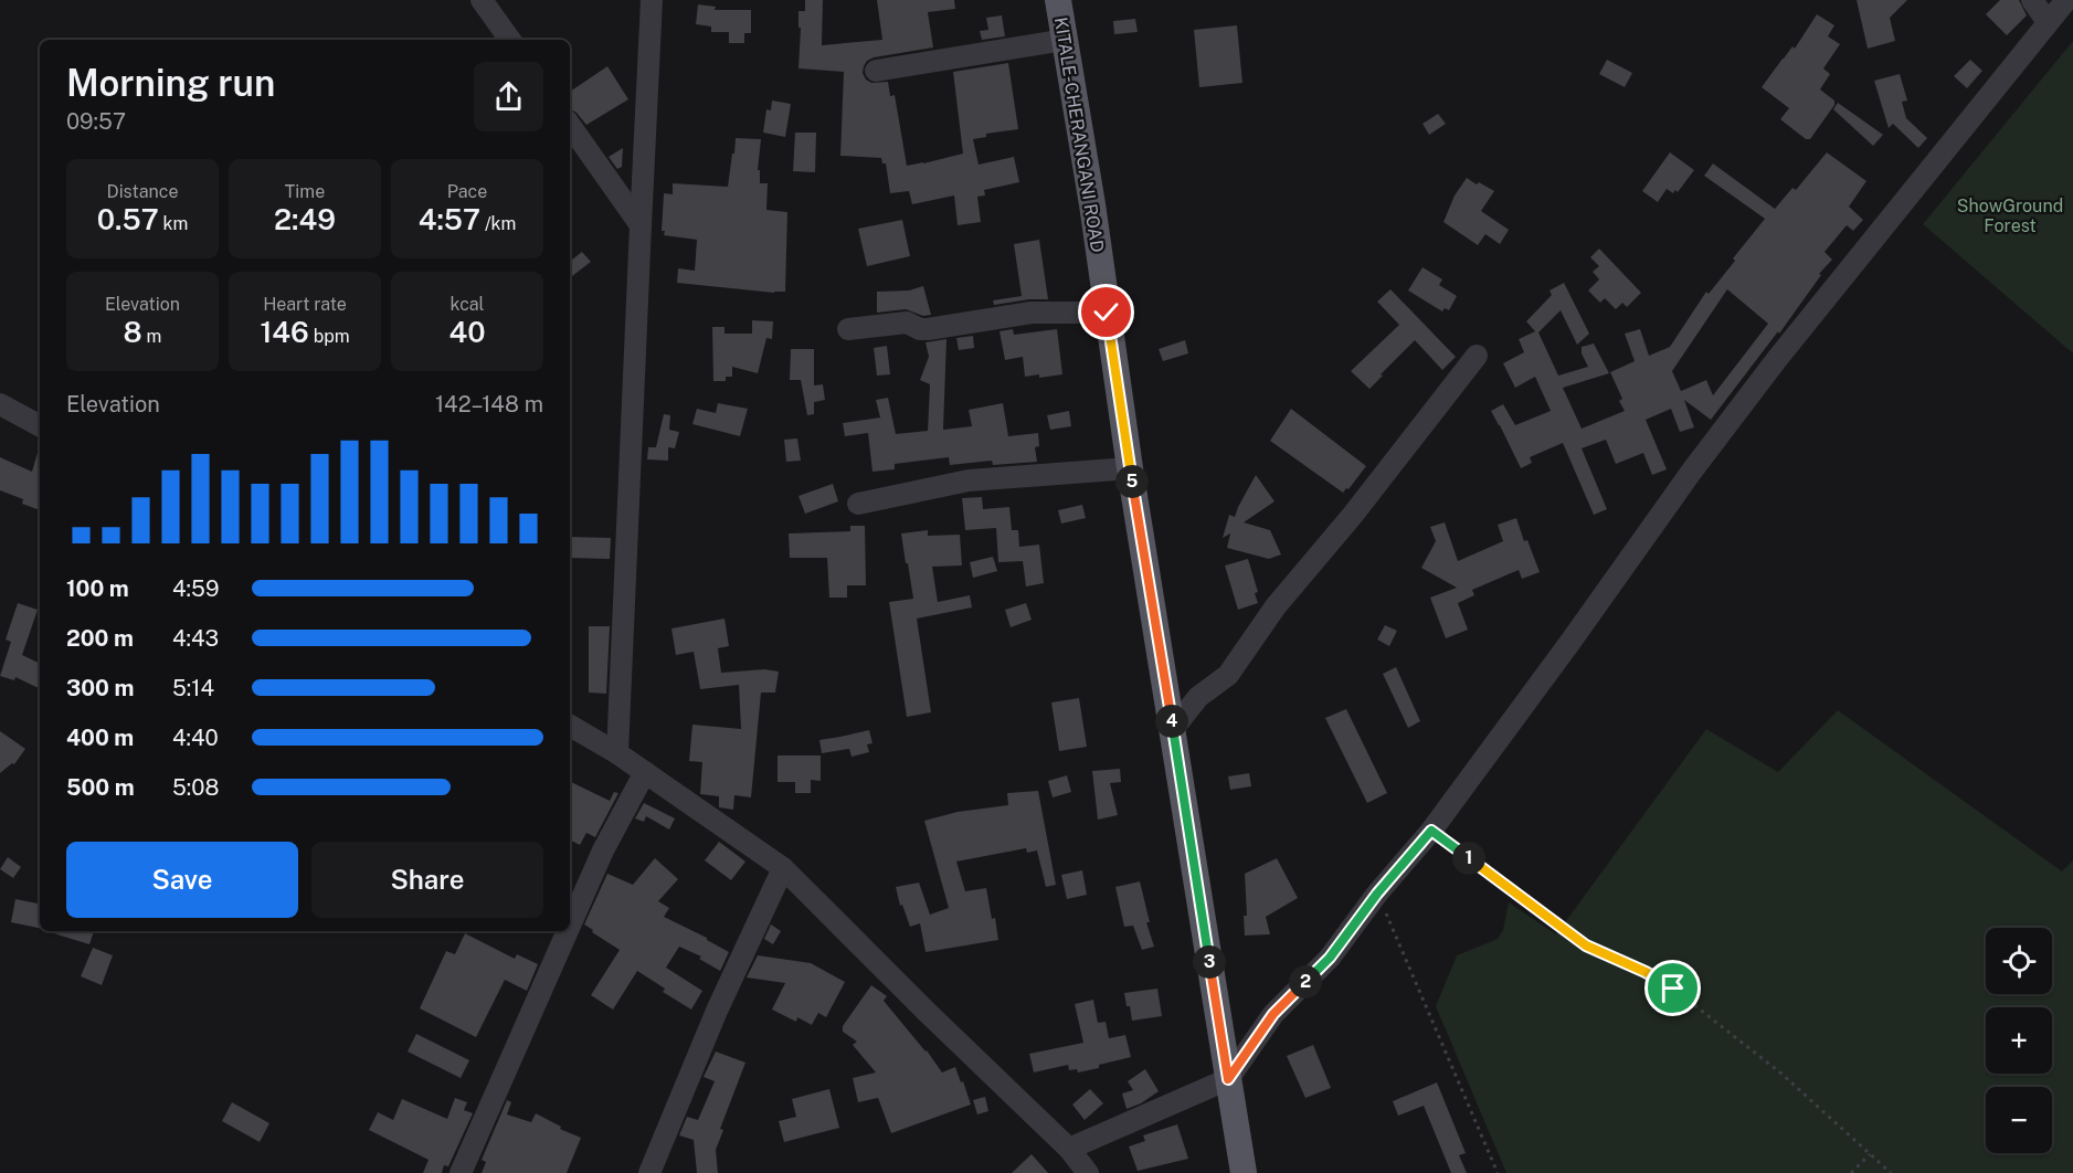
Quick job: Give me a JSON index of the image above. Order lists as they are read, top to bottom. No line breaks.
{"streets":{"main road":["KITALE-CHERANGANI ROAD"]},"parks":["ShowGround Forest"],"page":{"heading":["Morning run","09:57"],"stats":[["Distance","0.57 km"],["Time","2:49"],["Pace","4:57 /km"],["Elevation","8 m"],["Heart rate","146 bpm"],["kcal","40"]],"chart":["Elevation","142–148 m"],"pins":["5","4","1","3","2"],"list":[{"name":"100 m","note":"4:59"},{"name":"200 m","note":"4:43"},{"name":"300 m","note":"5:14"},{"name":"400 m","note":"4:40"},{"name":"500 m","note":"5:08"}],"buttons":["Save","Share"],"map_buttons":["+","−"]}}
